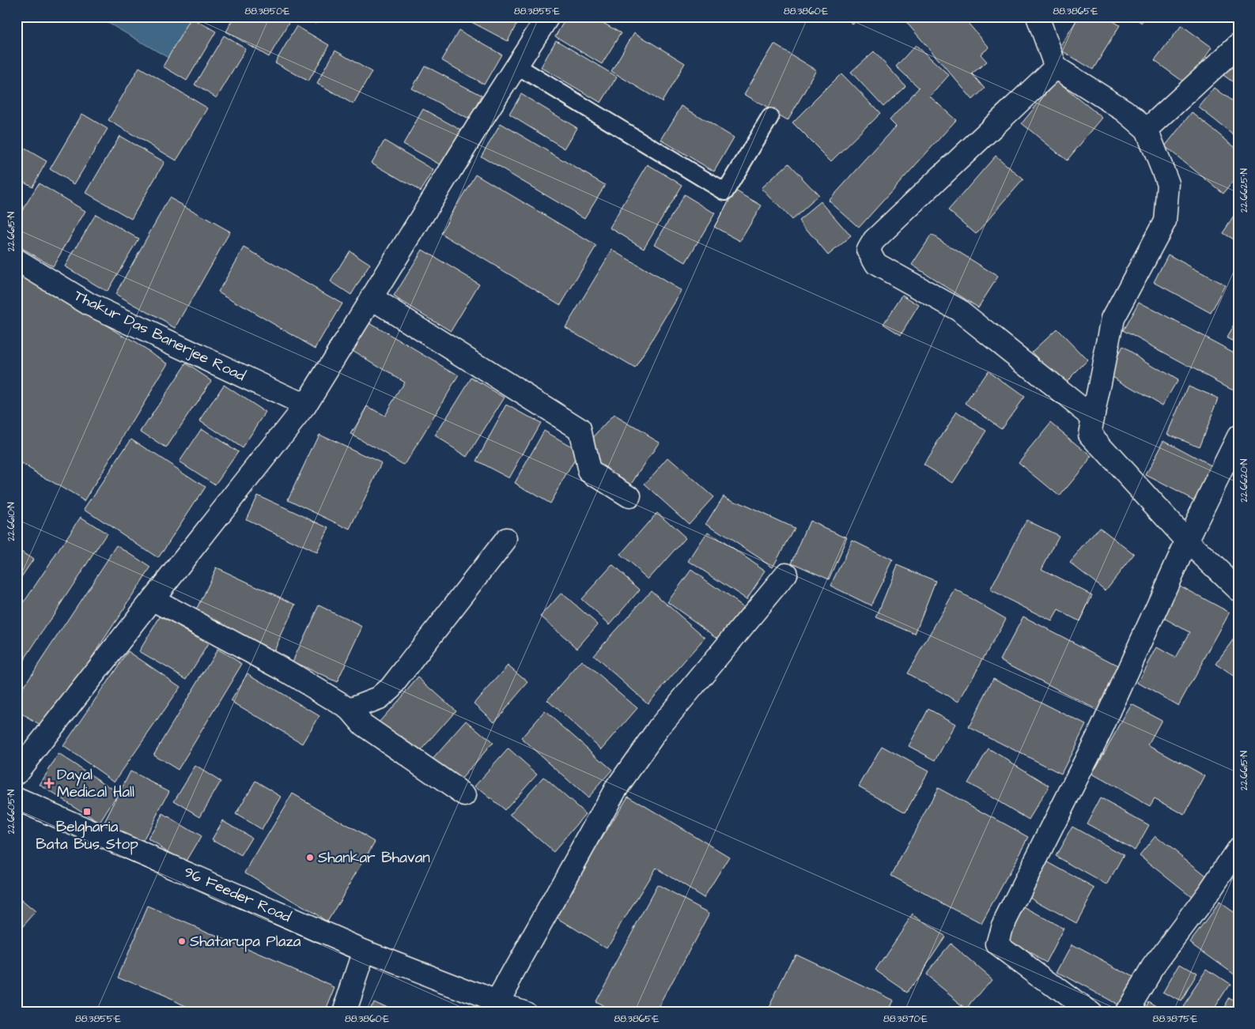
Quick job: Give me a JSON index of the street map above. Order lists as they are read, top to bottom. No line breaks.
{"streets":{"street":["Thakur Das Banerjee Road","96 Feeder Road"]},"places":{"health":["Dayal Medical Hall"],"transit":["Belgharia Bata Bus Stop"],"other":["Shankar Bhavan","Shatarupa Plaza"]},"coordinates":["88.3850°E","88.3855°E","88.3860°E","88.3865°E","22.6625°N","22.6615°N","22.6620°N","22.6610°N","22.6605°N","88.3870°E","88.3875°E"]}
